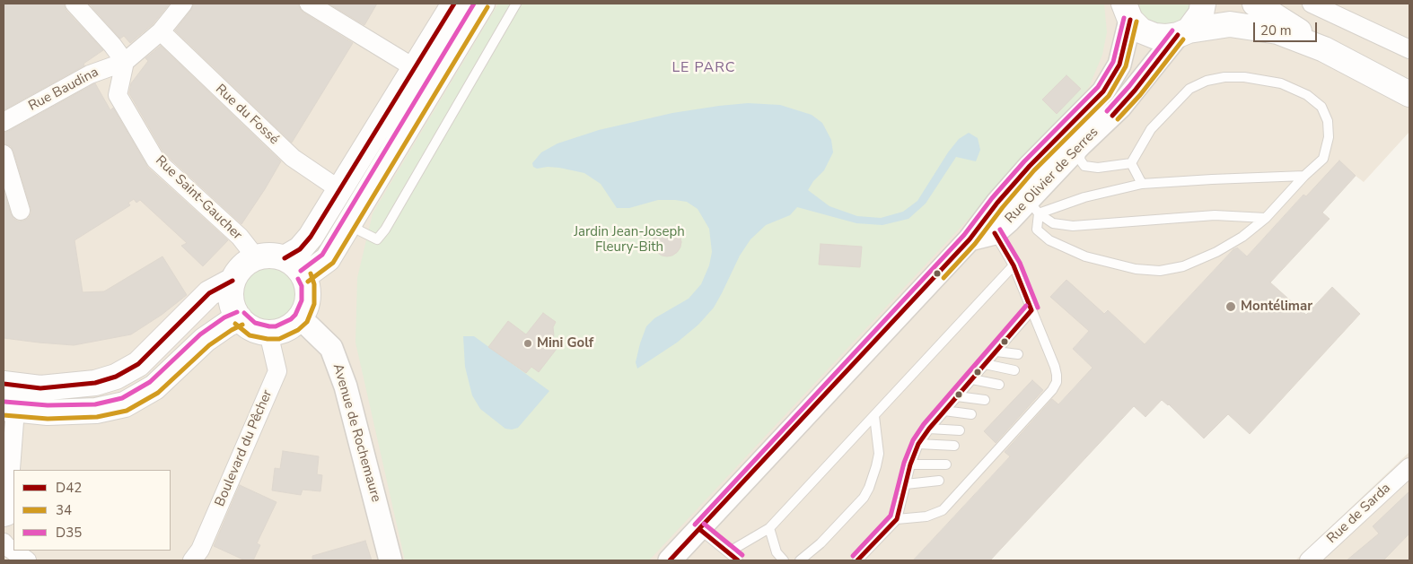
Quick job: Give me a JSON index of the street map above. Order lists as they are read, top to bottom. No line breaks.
{"streets":{"street":["Rue Baudina","Rue du Fossé","Rue Olivier de Serres","Rue Saint-Gaucher","Avenue de Rochemaure","Boulevard du Pêcher","Rue de Sarda"]},"crossings":[["Rue Baudina","Rue Saint-Gaucher"],["Rue Saint-Gaucher","Avenue de Rochemaure"],["Rue Saint-Gaucher","Boulevard du Pêcher"],["Avenue de Rochemaure","Boulevard du Pêcher"]],"districts":["LE PARC"],"parks":["Jardin Jean-Joseph Fleury-Bith"],"places":["Montélimar","Mini Golf"],"lines":["transit line D42","transit line D35","transit line 34"],"legend":["D42","34","D35"],"scale_bar":"20 m"}
